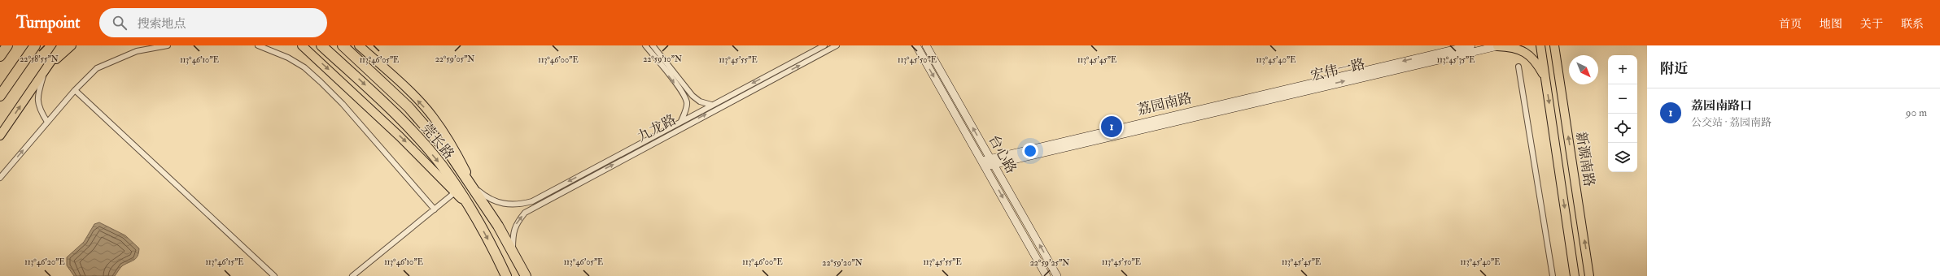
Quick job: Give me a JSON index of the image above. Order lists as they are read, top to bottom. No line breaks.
{"streets":{"highway":["莞长路"],"main road":["宏伟一路","荔园南路","台心路","新源南路"],"street":["九龙路"]},"crossings":[["宏伟一路","荔园南路"],["荔园南路","台心路"],["九龙路","莞长路"]],"north":"bottom right","page":{"header":"Turnpoint","search":"搜索地点","nav":["首页","地图","关于","联系"],"heading":"附近","map_buttons":["+","−"],"list":[{"mark":"1","name":"荔园南路口","note":"公交站 · 荔园南路","value":"90 m"}],"pins":"1"},"coordinates":["22°58'55\"N","22°59'05\"N","22°59'10\"N","113°46'10\"E","113°46'05\"E","113°46'00\"E","113°45'55\"E","113°45'50\"E","113°45'45\"E","113°45'40\"E","113°45'35\"E","113°46'20\"E","113°46'15\"E","22°59'20\"N","22°59'25\"N"]}
